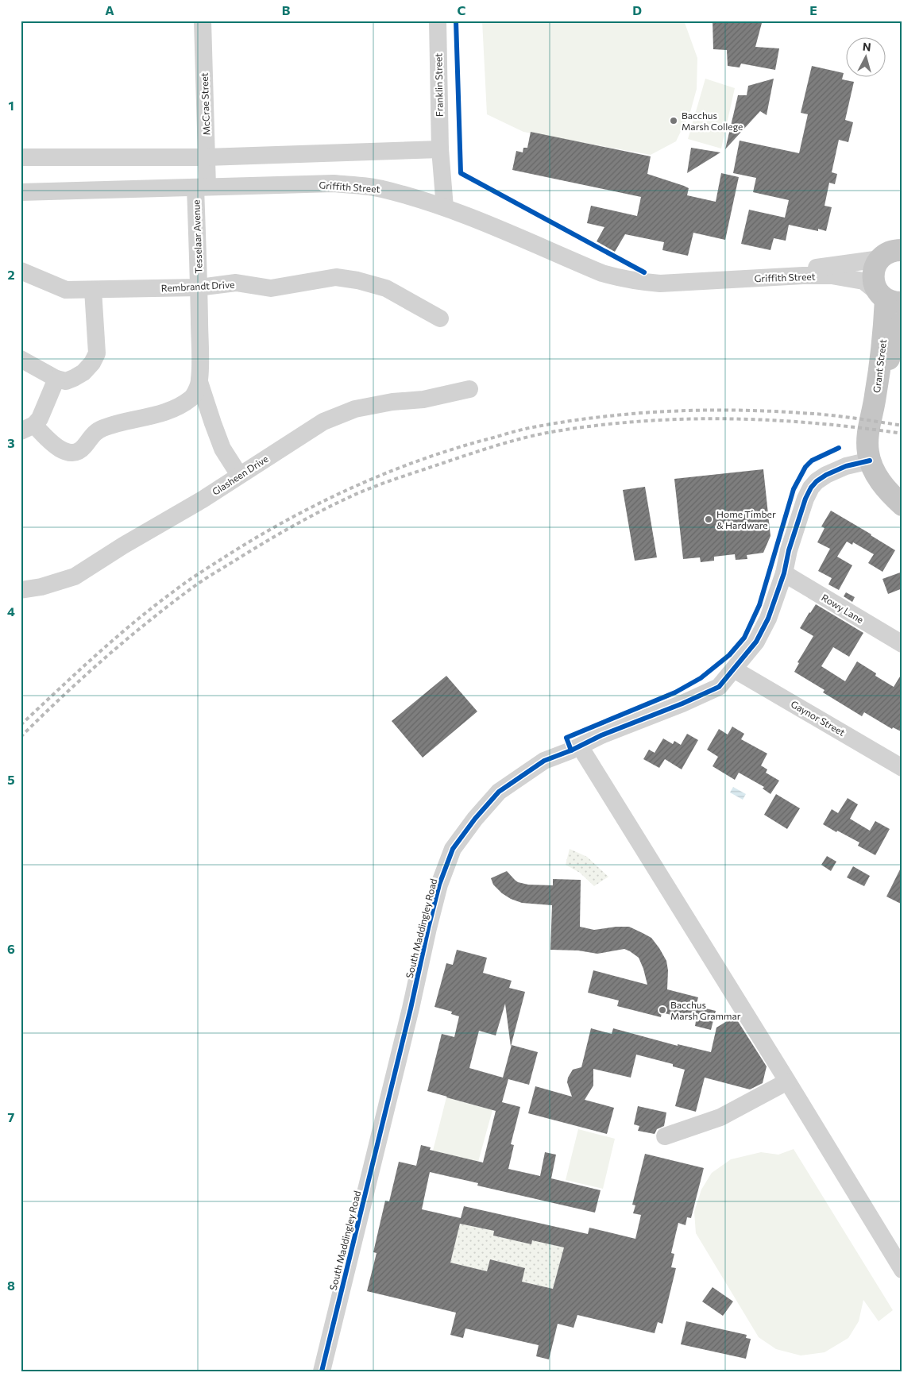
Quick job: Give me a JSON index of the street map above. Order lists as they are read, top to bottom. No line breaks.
{"streets":{"main road":["Grant Street"],"street":["Franklin Street","McCrae Street","Griffith Street","Tesselaar Avenue","Rembrandt Drive","Glasheen Drive","Rowy Lane","Gaynor Street","South Maddingley Road"]},"crossings":[["Franklin Street","Griffith Street"],["McCrae Street","Griffith Street"],["McCrae Street","Tesselaar Avenue"],["Griffith Street","Tesselaar Avenue"],["Griffith Street","Grant Street"],["Tesselaar Avenue","Rembrandt Drive"],["Tesselaar Avenue","Glasheen Drive"],["Rowy Lane","South Maddingley Road"],["Gaynor Street","South Maddingley Road"]],"places":["Bacchus Marsh College","Home Timber & Hardware","Bacchus Marsh Grammar"],"north":"top","grid":{"columns":["A","B","C","D","E"],"rows":["1","2","3","4","5","6","7","8"]}}
